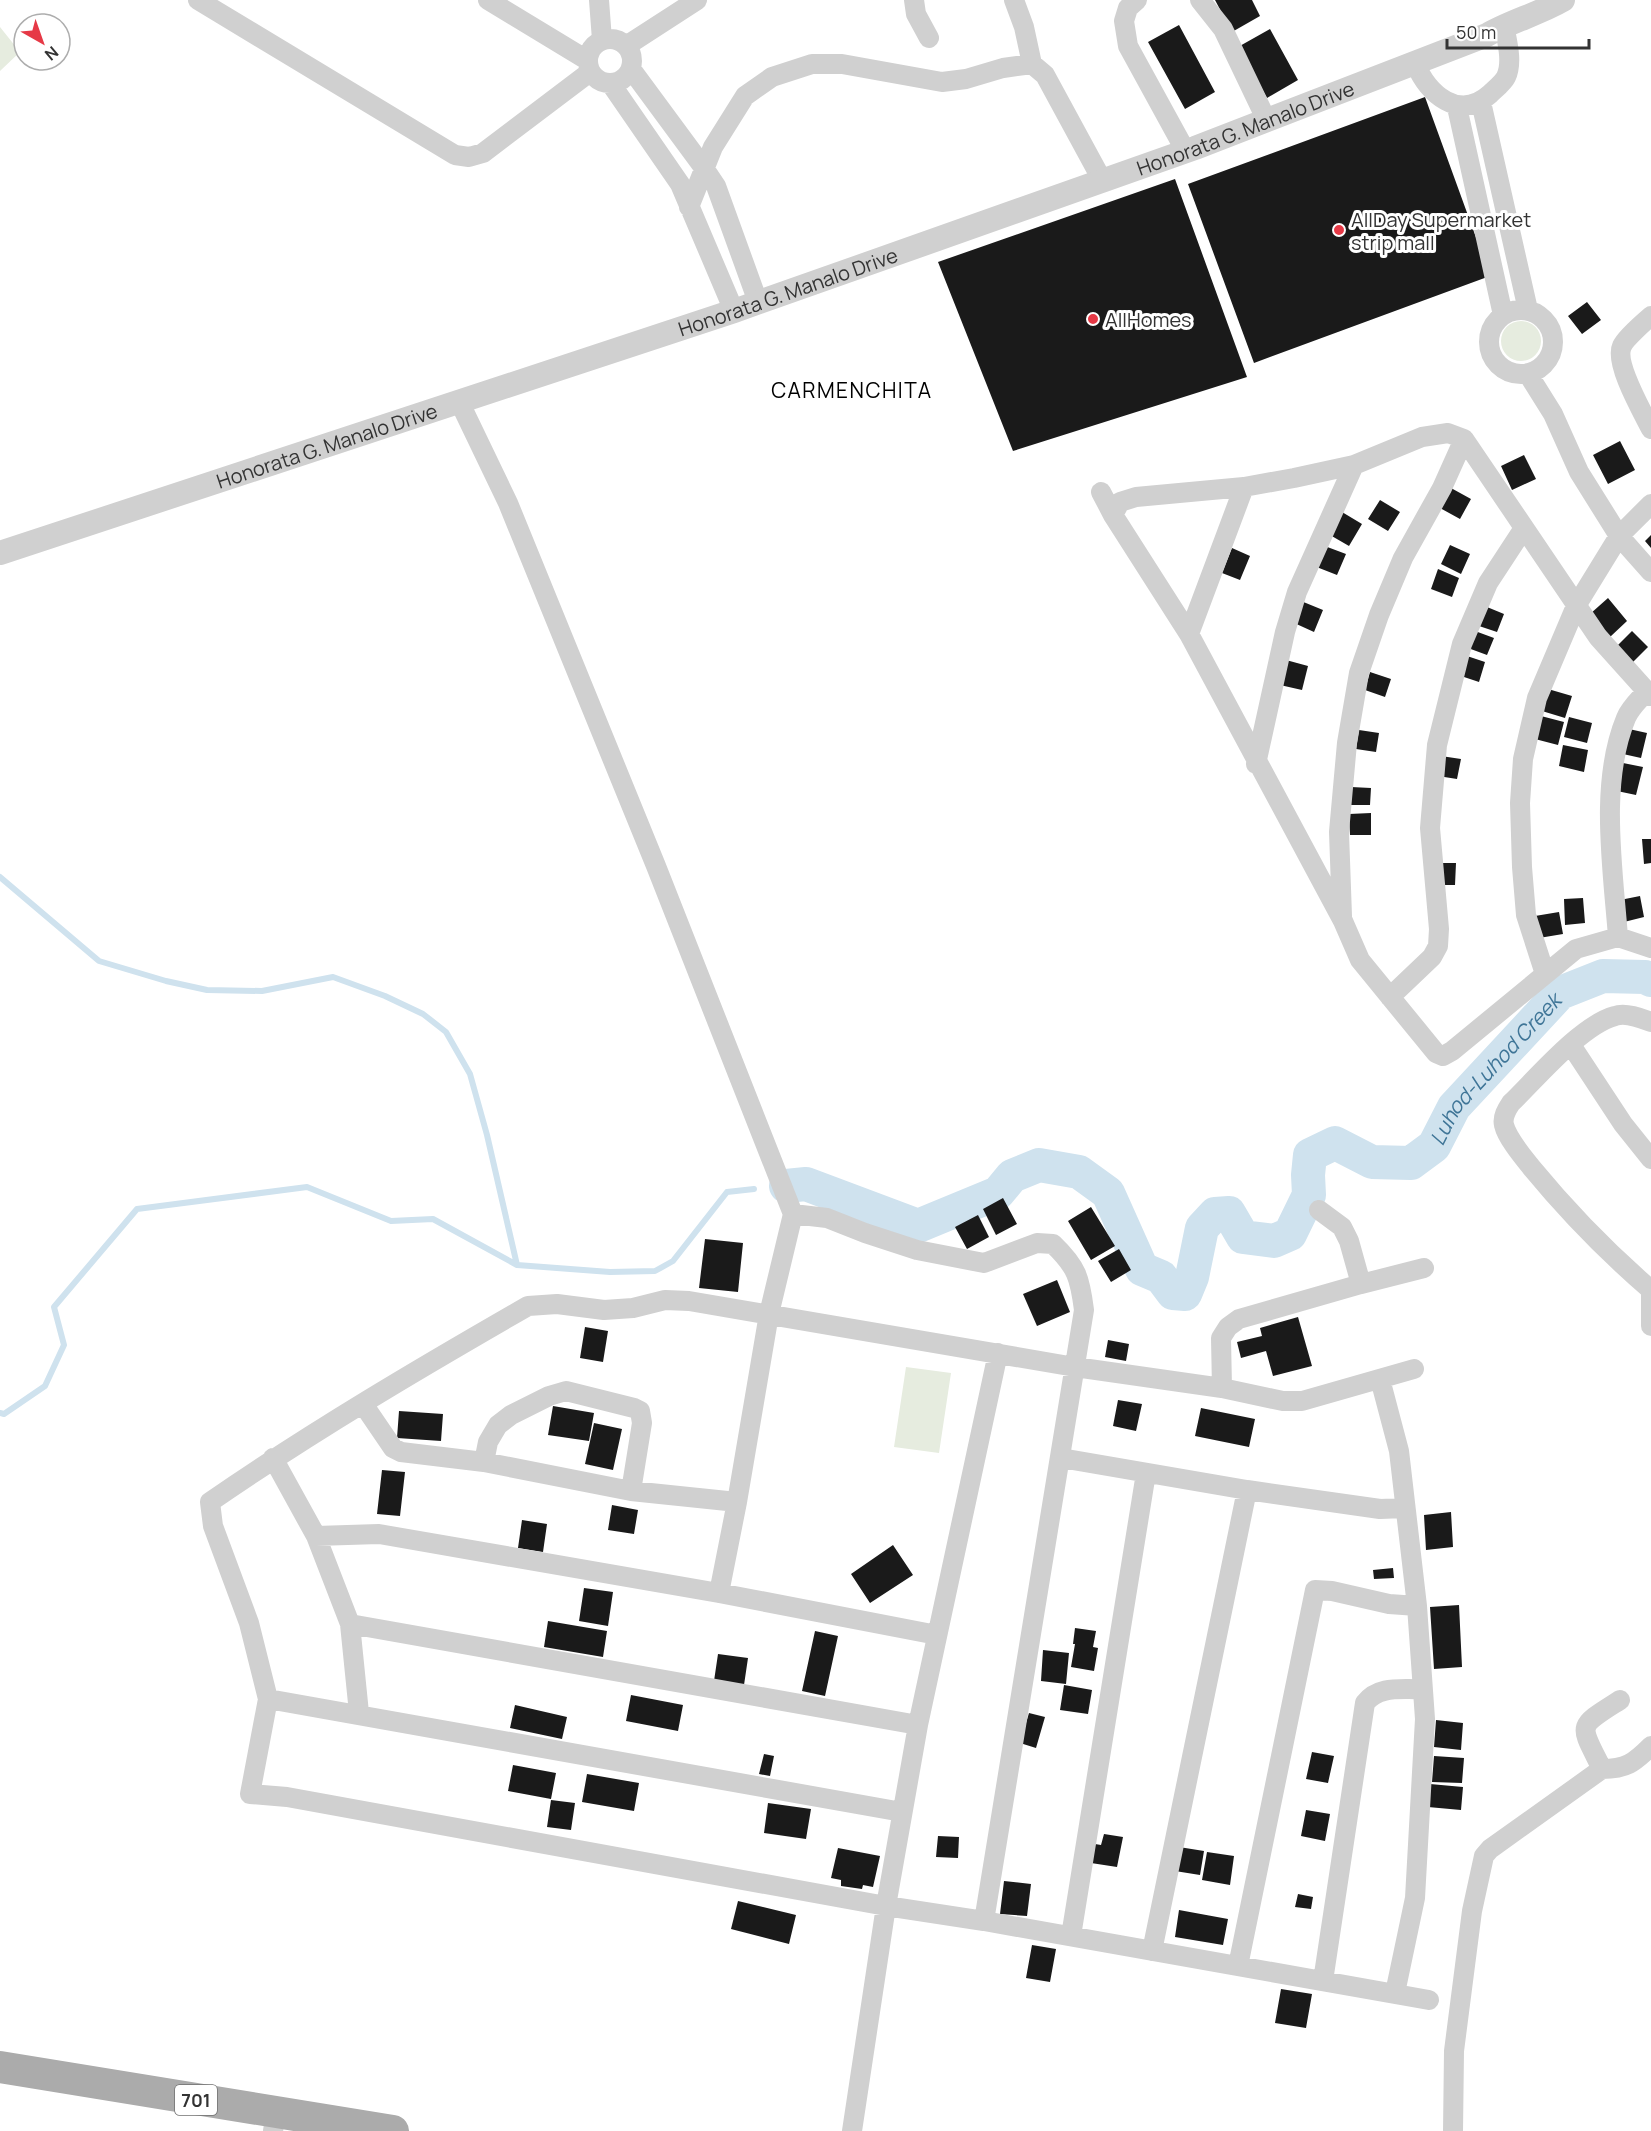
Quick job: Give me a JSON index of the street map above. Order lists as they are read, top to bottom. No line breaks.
{"streets":{"main road":["701"],"street":["Honorata G. Manalo Drive"]},"districts":["CARMENCHITA"],"water":["Luhod-Luhod Creek"],"places":["AllDay Supermarket strip mall","AllHomes"],"scale_bar":"50 m","north":"bottom right"}
